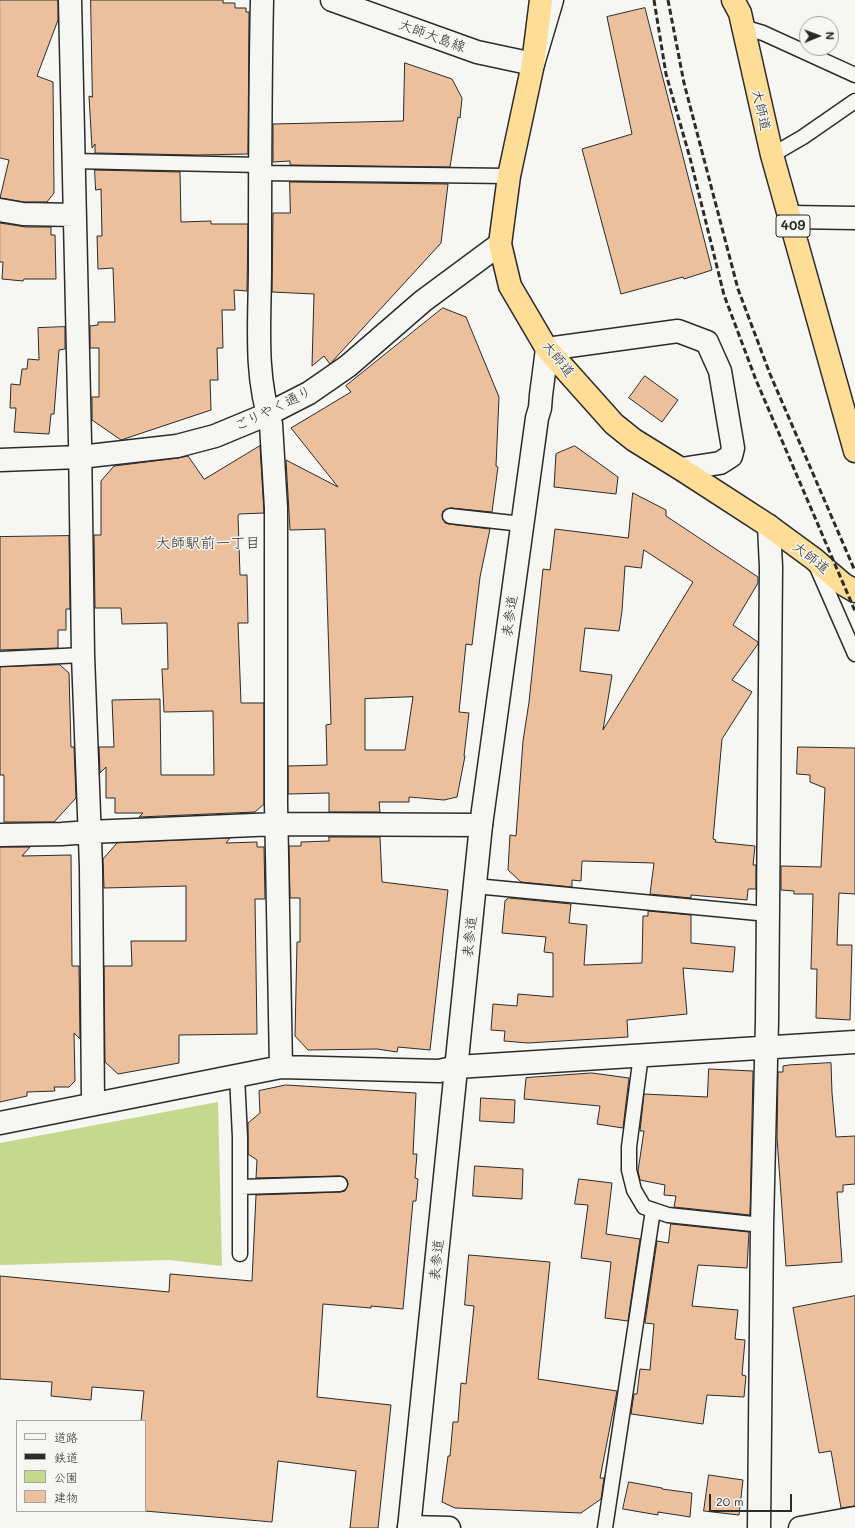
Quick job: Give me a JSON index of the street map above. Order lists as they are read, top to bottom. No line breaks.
{"streets":{"highway":["大師道","409"],"street":["大師大島線","ごりやく通り","表参道"]},"crossings":[["大師大島線","大師道"],["大師道","ごりやく通り"],["大師道","表参道"]],"districts":["大師駅前一丁目"],"legend":["道路","鉄道","公園","建物"],"scale_bar":"20 m","north":"right"}
